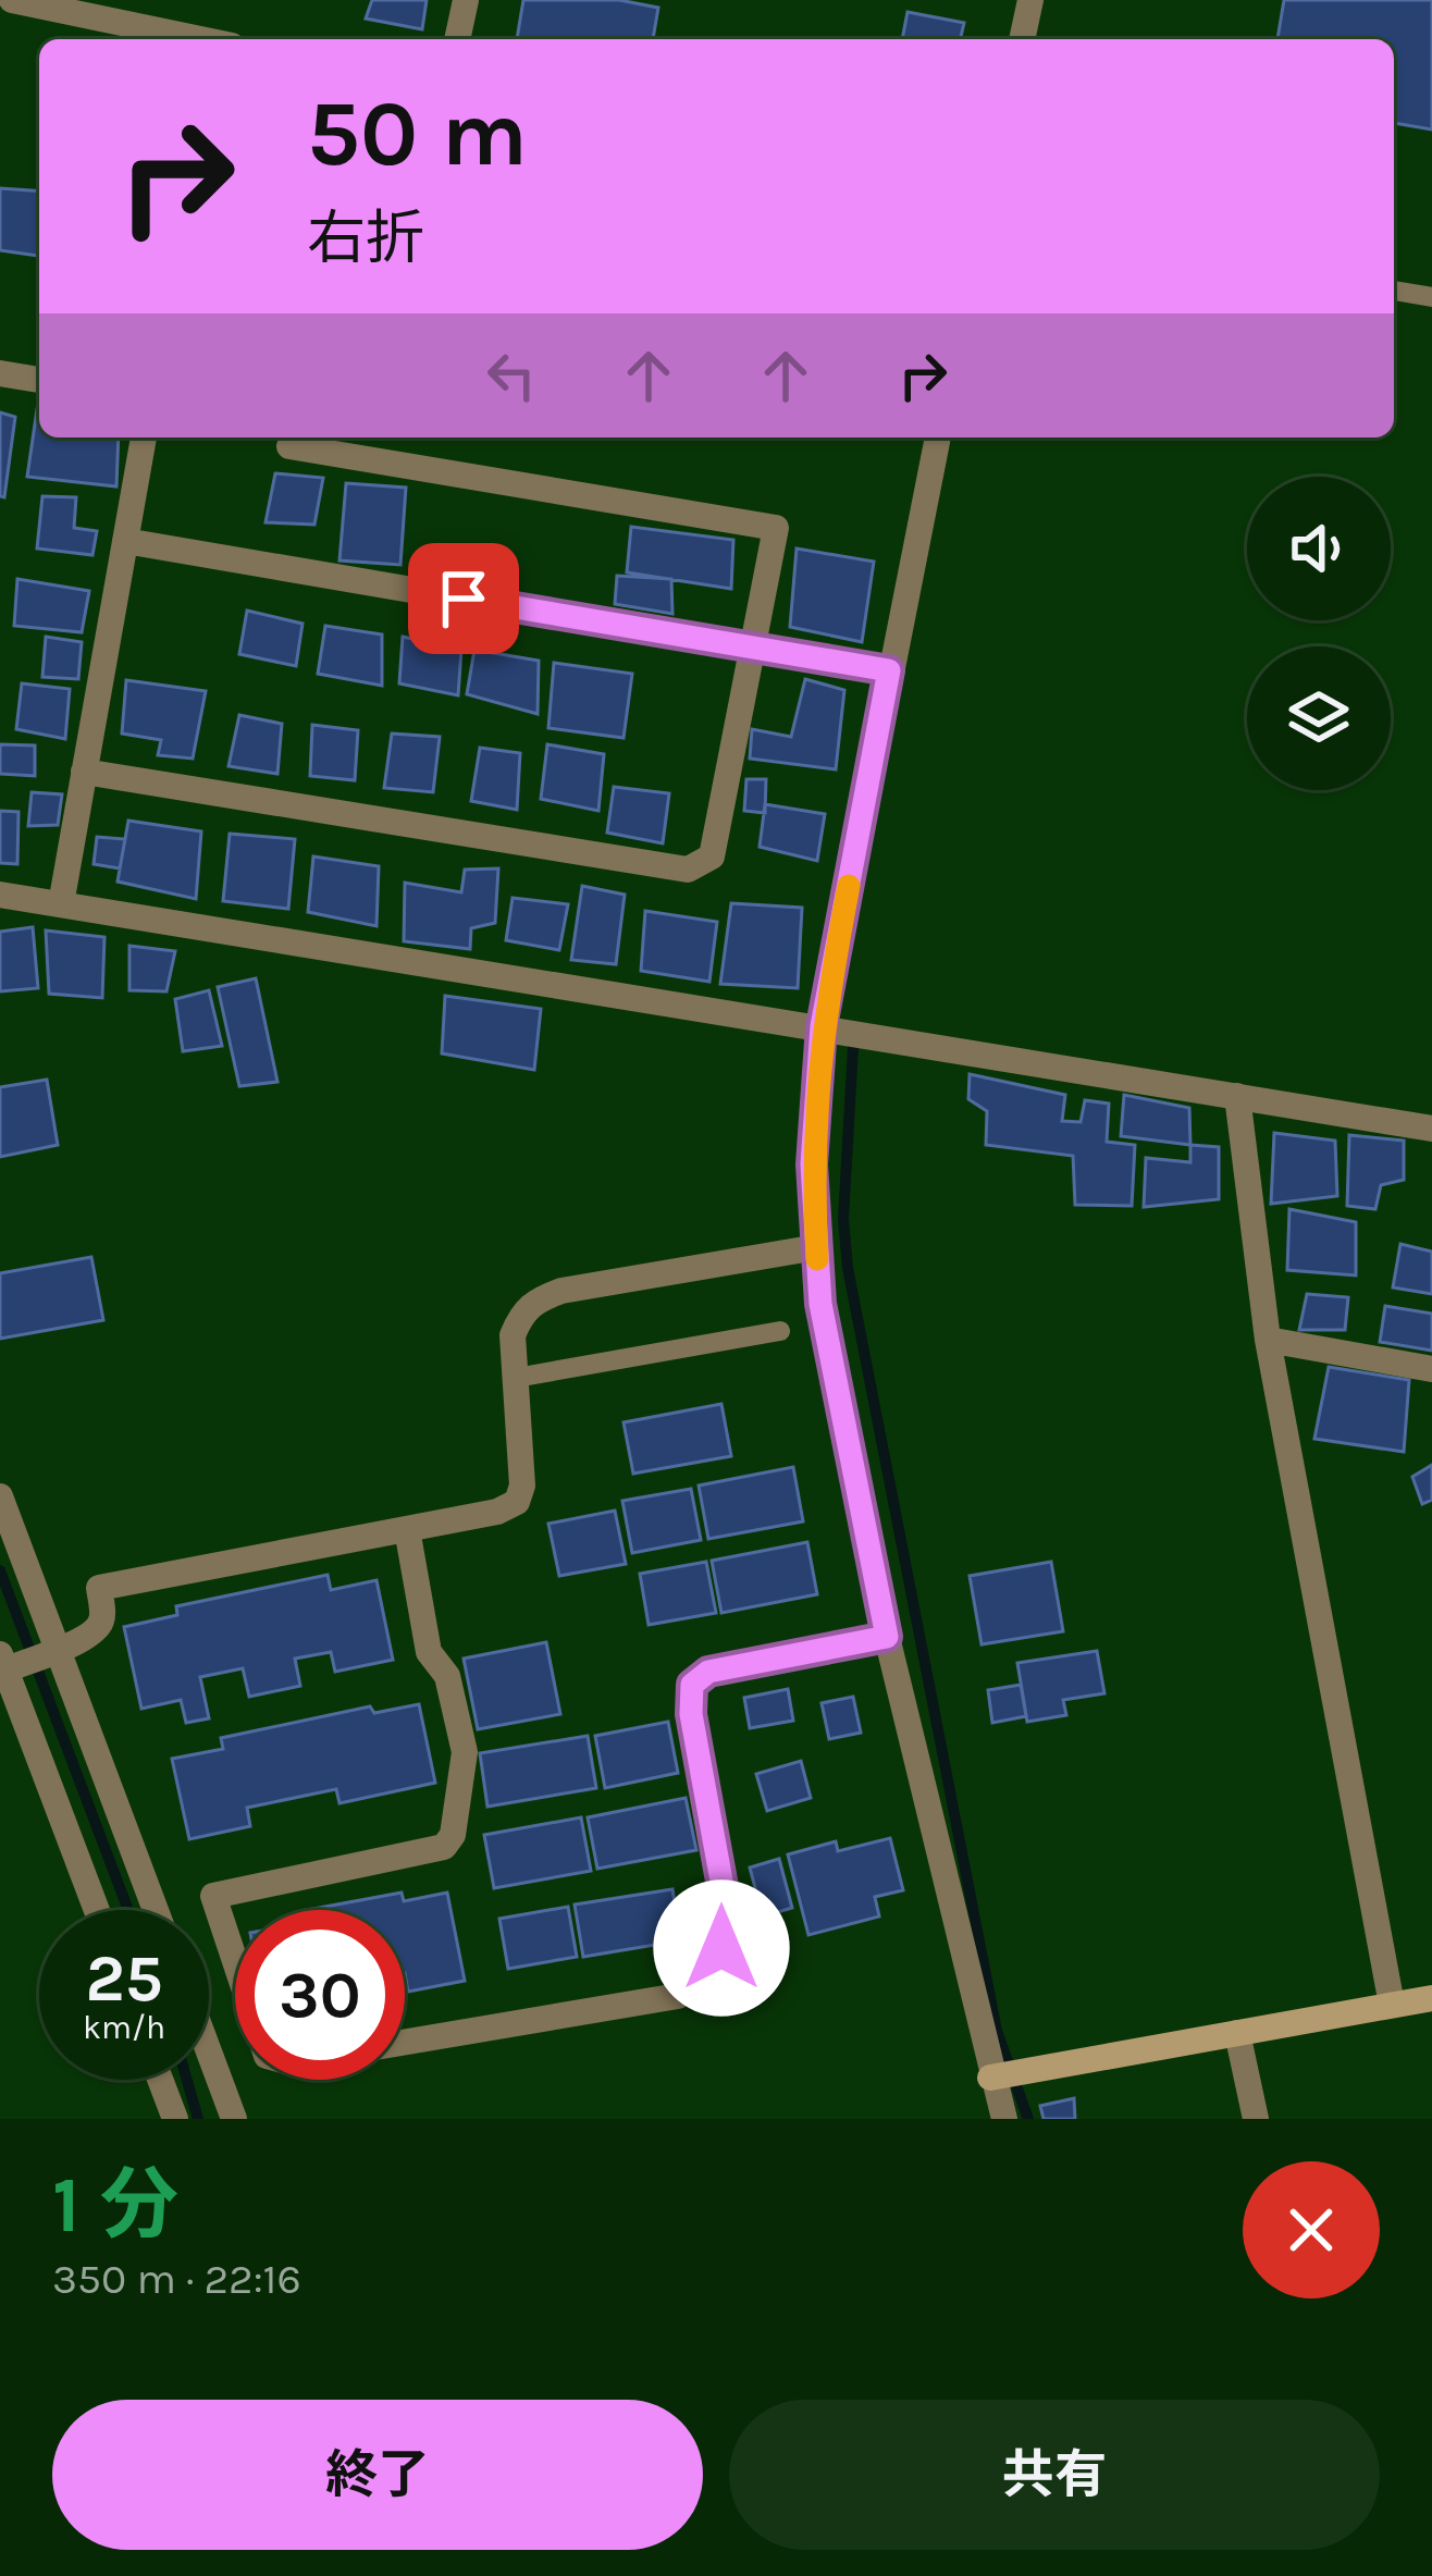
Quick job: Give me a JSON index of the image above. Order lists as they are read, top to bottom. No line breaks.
{"page":{"turn":["50 m","右折"],"speed":"25 km/h","limit":"30","heading":["1 分","350 m · 22:16"],"buttons":["終了","共有"]}}
